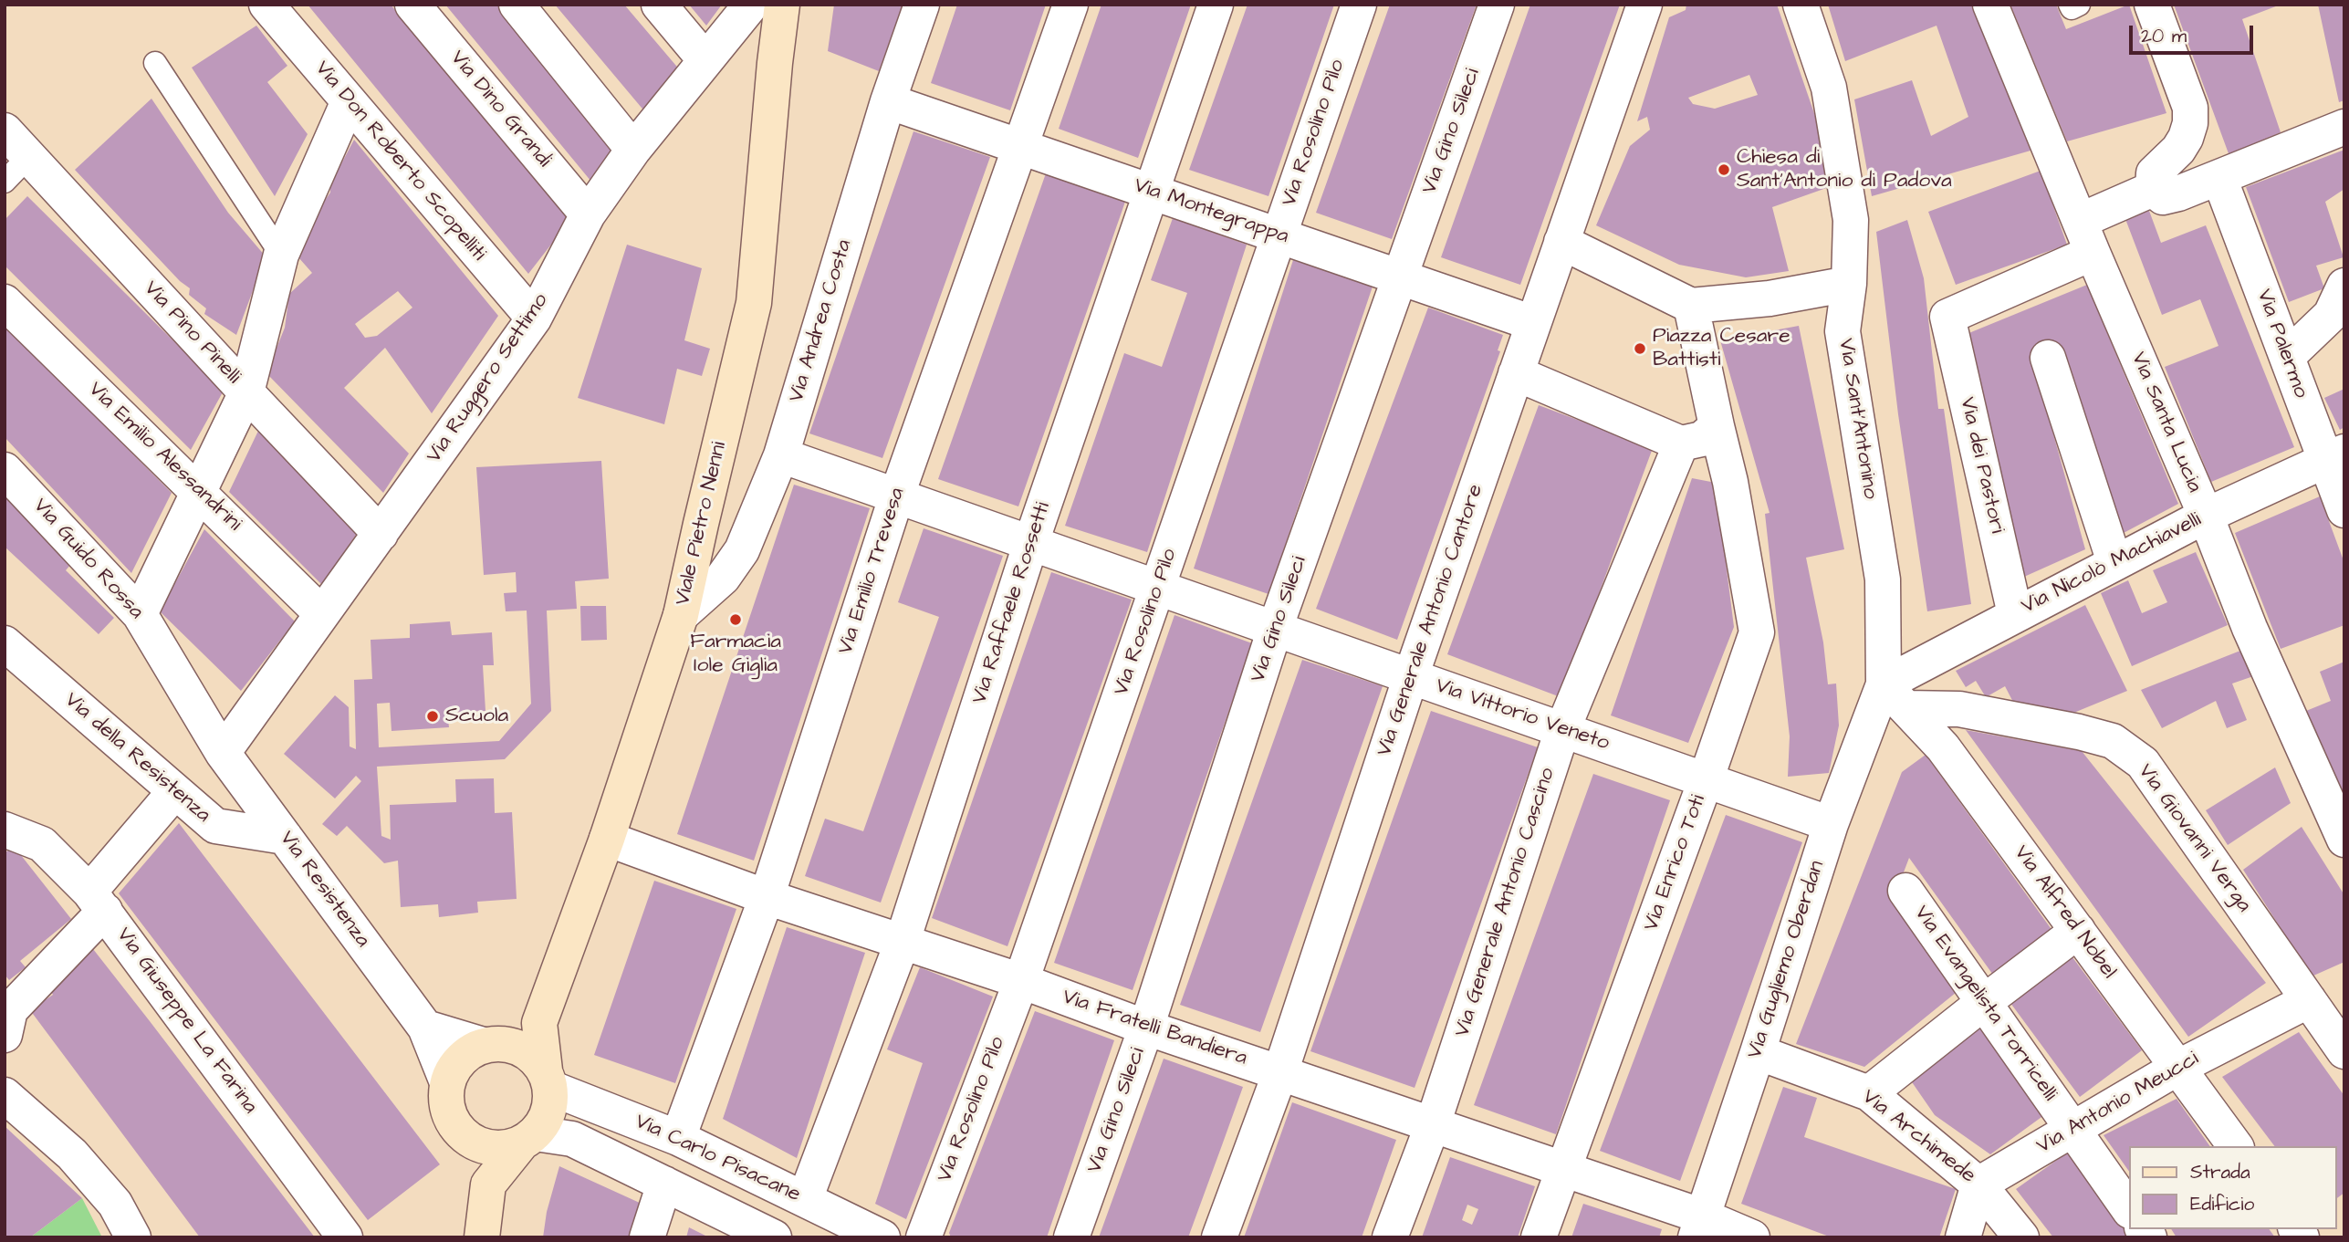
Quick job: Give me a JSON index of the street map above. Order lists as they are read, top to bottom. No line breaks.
{"streets":{"main road":["Viale Pietro Nenni"],"street":["Via Dino Grandi","Via Gino Sileci","Via Rosolino Pilo","Via Don Roberto Scopelliti","Via Montegrappa","Via Andrea Costa","Via Pino Pinelli","Via Palermo","Via Ruggero Settimo","Via Sant'Antonino","Via Santa Lucia","Via Emilio Alessandrini","Via dei Pastori","Via Guido Rossa","Via Nicolò Machiavelli","Via Emilio Trevesa","Via Raffaele Rossetti","Via Generale Antonio Cantore","Via Vittorio Veneto","Via della Resistenza","Via Giovanni Verga","Via Enrico Toti","Via Resistenza","Via Generale Antonio Cascino","Via Alfred Nobel","Via Gugliemo Oberdan","Via Evangelista Torricelli","Via Giuseppe La Farina","Via Fratelli Bandiera","Via Antonio Meucci","Via Archimede","Via Carlo Pisacane"]},"crossings":[["Via Dino Grandi","Via Ruggero Settimo"],["Via Gino Sileci","Via Montegrappa"],["Via Gino Sileci","Via Vittorio Veneto"],["Via Gino Sileci","Via Fratelli Bandiera"],["Via Rosolino Pilo","Via Montegrappa"],["Via Rosolino Pilo","Via Vittorio Veneto"],["Via Rosolino Pilo","Via Fratelli Bandiera"],["Via Don Roberto Scopelliti","Via Ruggero Settimo"],["Via Montegrappa","Via Andrea Costa"],["Via Montegrappa","Via Emilio Trevesa"],["Via Montegrappa","Via Raffaele Rossetti"],["Via Montegrappa","Via Generale Antonio Cantore"],["Via Andrea Costa","Viale Pietro Nenni"],["Via Andrea Costa","Via Vittorio Veneto"],["Via Pino Pinelli","Via Ruggero Settimo"],["Via Palermo","Via Nicolò Machiavelli"],["Via Ruggero Settimo","Via Emilio Alessandrini"],["Via Ruggero Settimo","Via Guido Rossa"],["Via Ruggero Settimo","Via Resistenza"],["Via Sant'Antonino","Via Nicolò Machiavelli"],["Via Sant'Antonino","Via Giovanni Verga"],["Via Sant'Antonino","Via Alfred Nobel"],["Via Sant'Antonino","Via Gugliemo Oberdan"],["Via Santa Lucia","Via dei Pastori"],["Via Santa Lucia","Via Nicolò Machiavelli"],["Via dei Pastori","Via Nicolò Machiavelli"],["Viale Pietro Nenni","Via Resistenza"],["Viale Pietro Nenni","Via Fratelli Bandiera"],["Viale Pietro Nenni","Via Carlo Pisacane"],["Via Guido Rossa","Via Resistenza"],["Via Nicolò Machiavelli","Via Giovanni Verga"],["Via Nicolò Machiavelli","Via Alfred Nobel"],["Via Nicolò Machiavelli","Via Gugliemo Oberdan"],["Via Emilio Trevesa","Via Vittorio Veneto"],["Via Emilio Trevesa","Via Fratelli Bandiera"],["Via Emilio Trevesa","Via Carlo Pisacane"],["Via Raffaele Rossetti","Via Vittorio Veneto"],["Via Raffaele Rossetti","Via Fratelli Bandiera"],["Via Raffaele Rossetti","Via Carlo Pisacane"],["Via Generale Antonio Cantore","Via Vittorio Veneto"],["Via Generale Antonio Cantore","Via Fratelli Bandiera"],["Via Vittorio Veneto","Via Enrico Toti"],["Via Vittorio Veneto","Via Generale Antonio Cascino"],["Via Vittorio Veneto","Via Gugliemo Oberdan"],["Via della Resistenza","Via Resistenza"],["Via Giovanni Verga","Via Alfred Nobel"],["Via Giovanni Verga","Via Gugliemo Oberdan"],["Via Giovanni Verga","Via Antonio Meucci"],["Via Enrico Toti","Via Fratelli Bandiera"],["Via Resistenza","Via Carlo Pisacane"],["Via Generale Antonio Cascino","Via Fratelli Bandiera"],["Via Alfred Nobel","Via Gugliemo Oberdan"],["Via Alfred Nobel","Via Antonio Meucci"],["Via Gugliemo Oberdan","Via Fratelli Bandiera"],["Via Gugliemo Oberdan","Via Archimede"],["Via Evangelista Torricelli","Via Antonio Meucci"],["Via Antonio Meucci","Via Archimede"]],"places":["Chiesa di Sant'Antonio di Padova","Piazza Cesare Battisti","Farmacia Iole Giglia","Scuola"],"legend":["Strada","Edificio"],"scale_bar":"20 m"}
